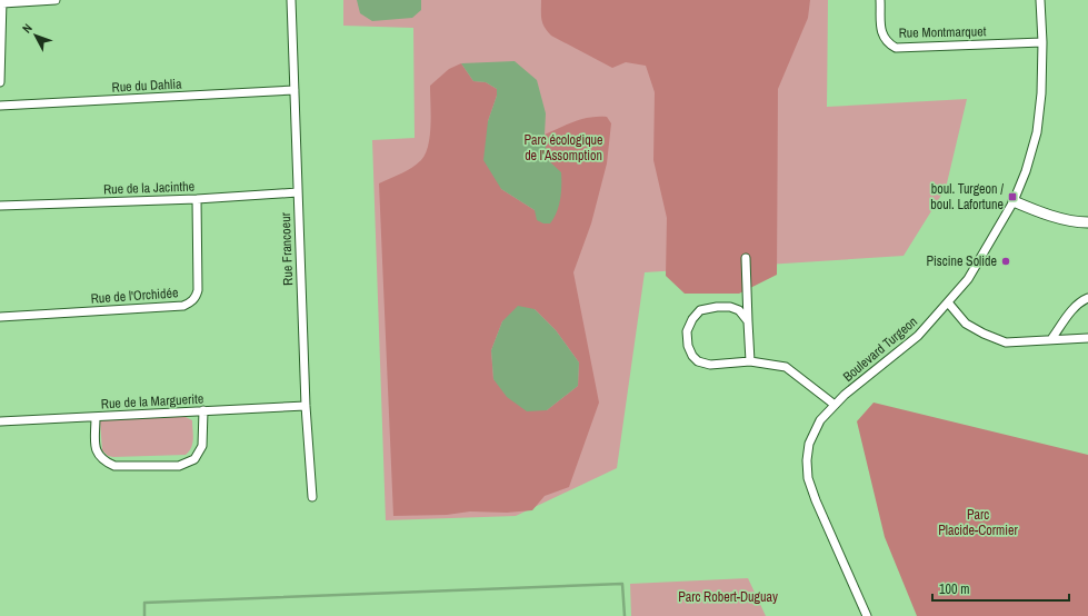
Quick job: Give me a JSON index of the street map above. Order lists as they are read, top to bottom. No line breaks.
{"streets":{"street":["Rue Montmarquet","Rue du Dahlia","Rue de la Jacinthe","Rue Francoeur","Rue de l'Orchidée","Boulevard Turgeon","Rue de la Marguerite"]},"crossings":[["Rue Montmarquet","Boulevard Turgeon"],["Rue du Dahlia","Rue Francoeur"],["Rue de la Jacinthe","Rue Francoeur"],["Rue de la Jacinthe","Rue de l'Orchidée"],["Rue Francoeur","Rue de la Marguerite"]],"parks":["Parc écologique de l'Assomption","Parc Placide-Cormier","Parc Robert-Duguay"],"places":{"transit":["boul. Turgeon / boul. Lafortune"],"other":["Piscine Solide"]},"scale_bar":"100 m","north":"top left"}
